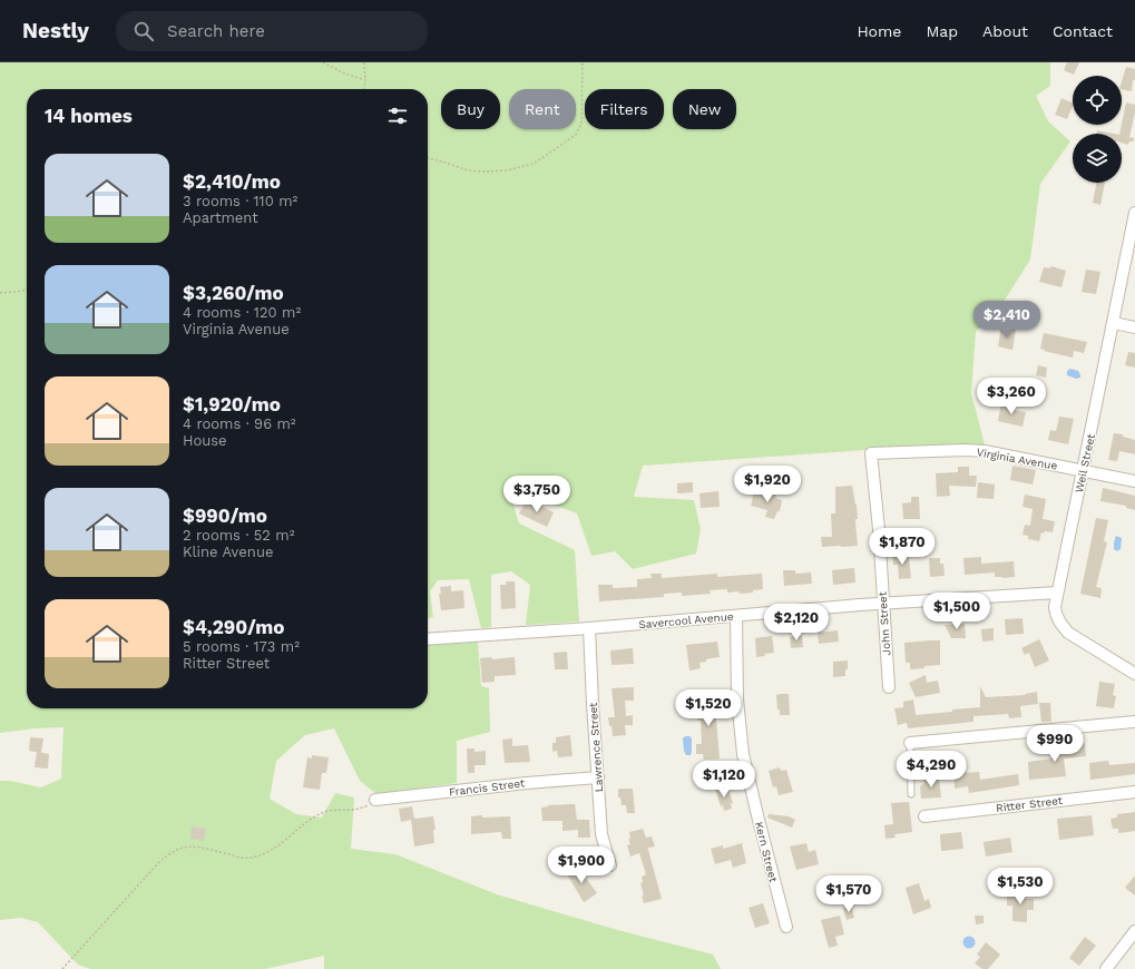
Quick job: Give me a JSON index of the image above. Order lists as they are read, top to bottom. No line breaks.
{"streets":{"street":["Virginia Avenue","Weil Street","Savercool Avenue","John Street","Lawrence Street","Francis Street","Ritter Street","Kern Street"]},"crossings":[["Virginia Avenue","Weil Street"],["Virginia Avenue","John Street"],["Weil Street","Savercool Avenue"],["Savercool Avenue","John Street"],["Savercool Avenue","Lawrence Street"],["Savercool Avenue","Kern Street"],["Lawrence Street","Francis Street"]],"page":{"header":"Nestly","search":"Search here","nav":["Home","Map","About","Contact"],"chip":["Buy","Rent","Filters","New"],"heading":"14 homes","list":[{"name":"$2,410/mo","note":"3 rooms · 110 m² · Apartment"},{"name":"$3,260/mo","note":"4 rooms · 120 m² · Virginia Avenue"},{"name":"$1,920/mo","note":"4 rooms · 96 m² · House"},{"name":"$990/mo","note":"2 rooms · 52 m² · Kline Avenue"},{"name":"$4,290/mo","note":"5 rooms · 173 m² · Ritter Street"}],"price":["$2,410","$3,260","$1,920","$3,750","$1,870","$1,500","$2,120","$1,520","$990","$4,290","$1,120","$1,900","$1,530","$1,570"]}}
